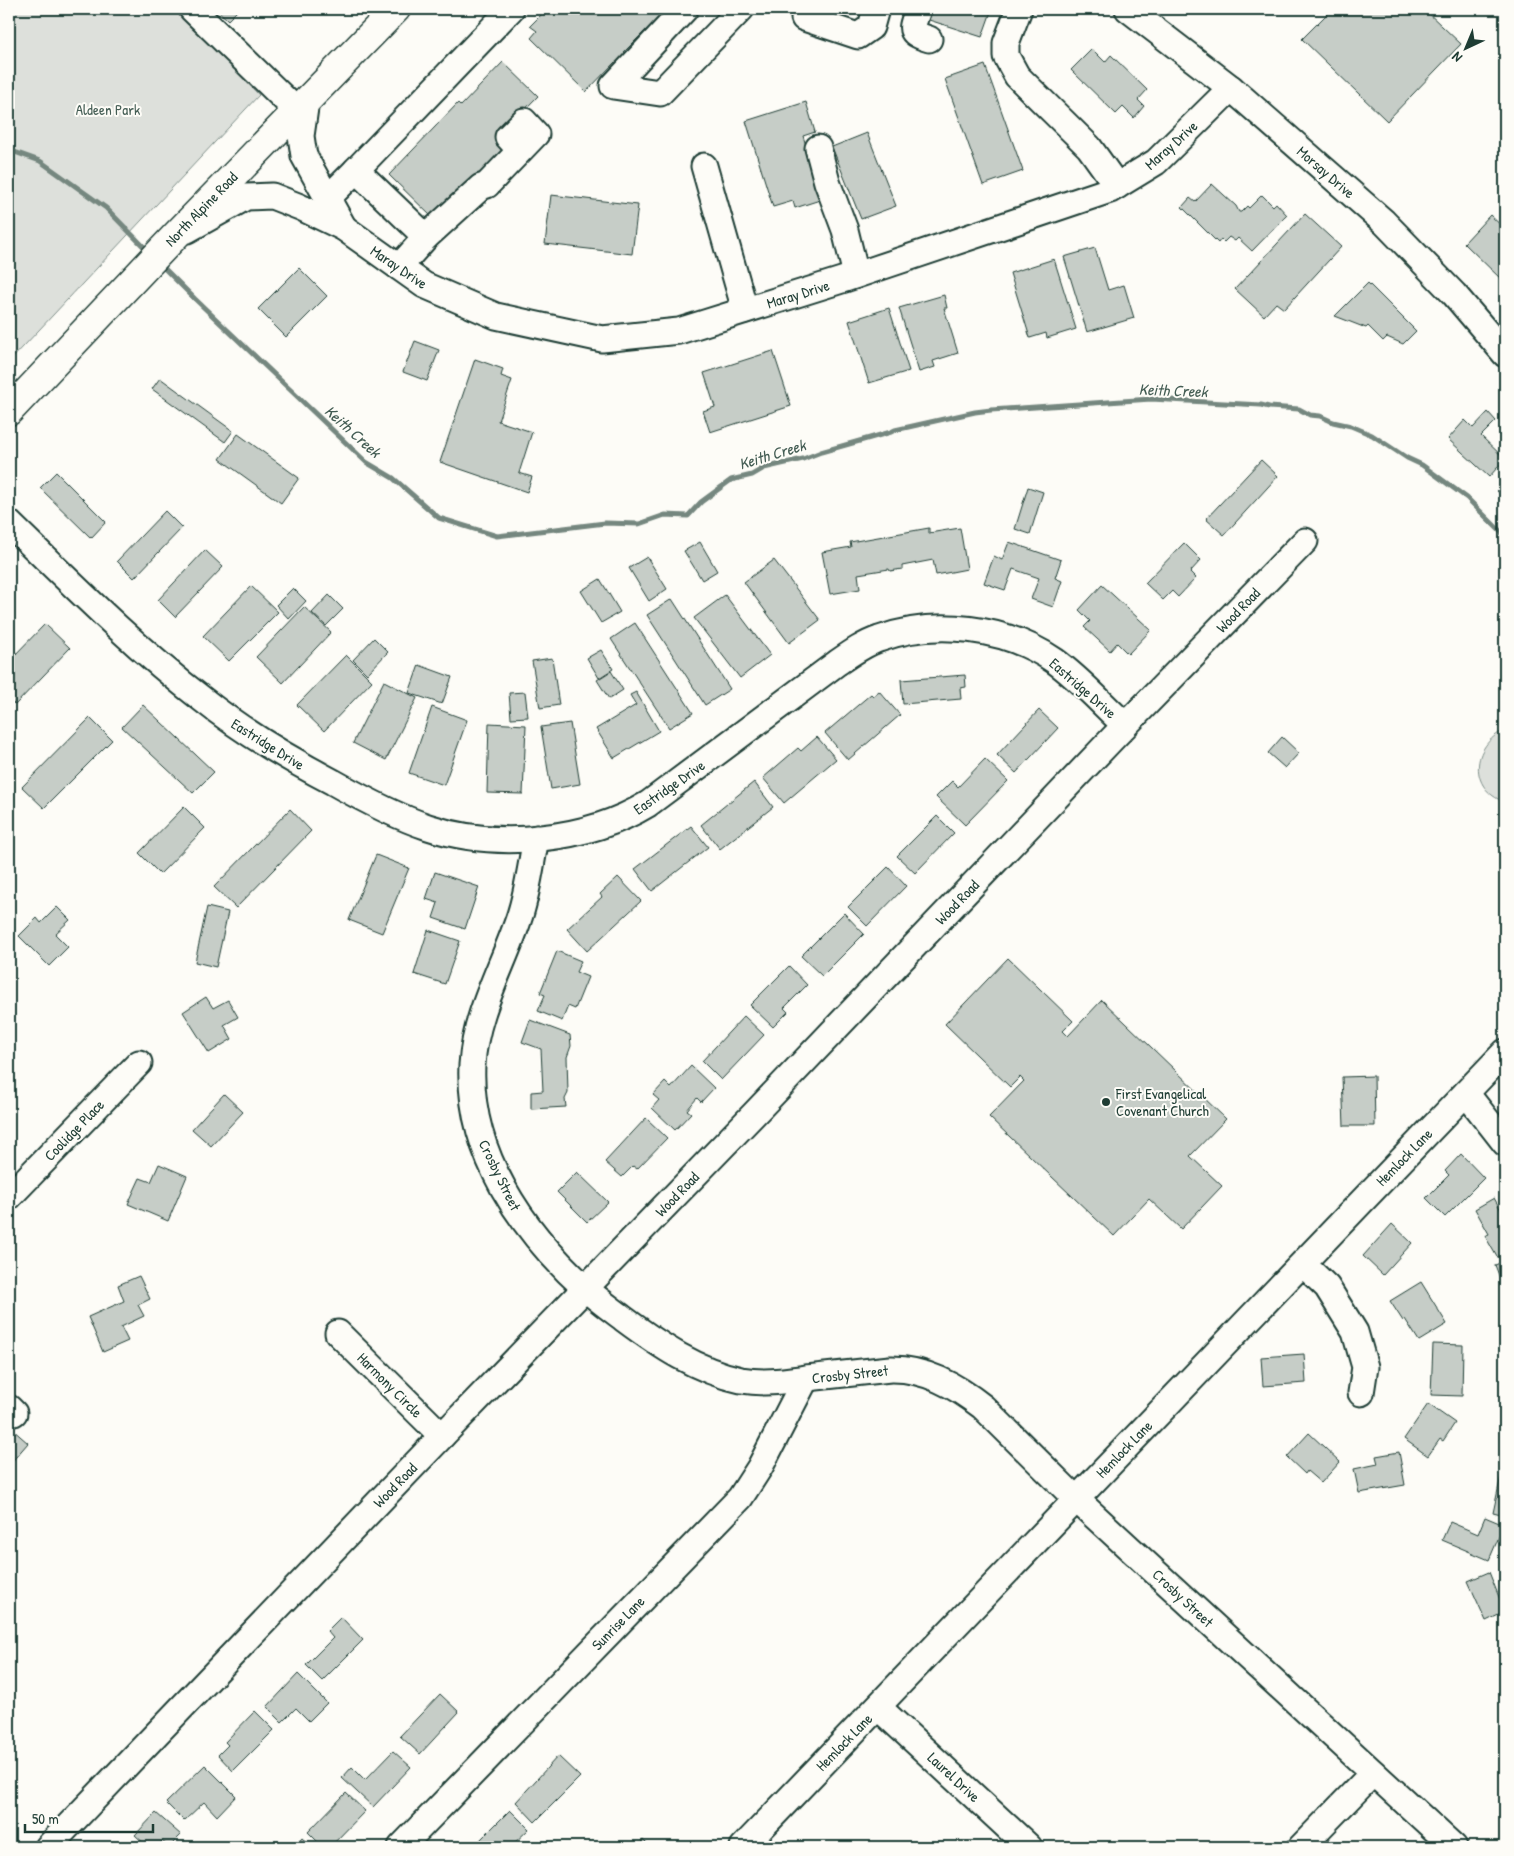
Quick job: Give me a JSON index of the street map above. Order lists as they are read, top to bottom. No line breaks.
{"streets":{"main road":["North Alpine Road"],"street":["Maray Drive","Morsay Drive","Wood Road","Eastridge Drive","Coolidge Place","Hemlock Lane","Crosby Street","Harmony Circle","Sunrise Lane","Laurel Drive"]},"crossings":[["Maray Drive","Morsay Drive"],["Maray Drive","North Alpine Road"],["Wood Road","Eastridge Drive"],["Wood Road","Crosby Street"],["Wood Road","Harmony Circle"],["Eastridge Drive","Crosby Street"],["Hemlock Lane","Crosby Street"],["Hemlock Lane","Laurel Drive"],["Crosby Street","Sunrise Lane"]],"water":["Keith Creek"],"parks":["Aldeen Park"],"places":["First Evangelical Covenant Church"],"scale_bar":"50 m","north":"bottom left"}
